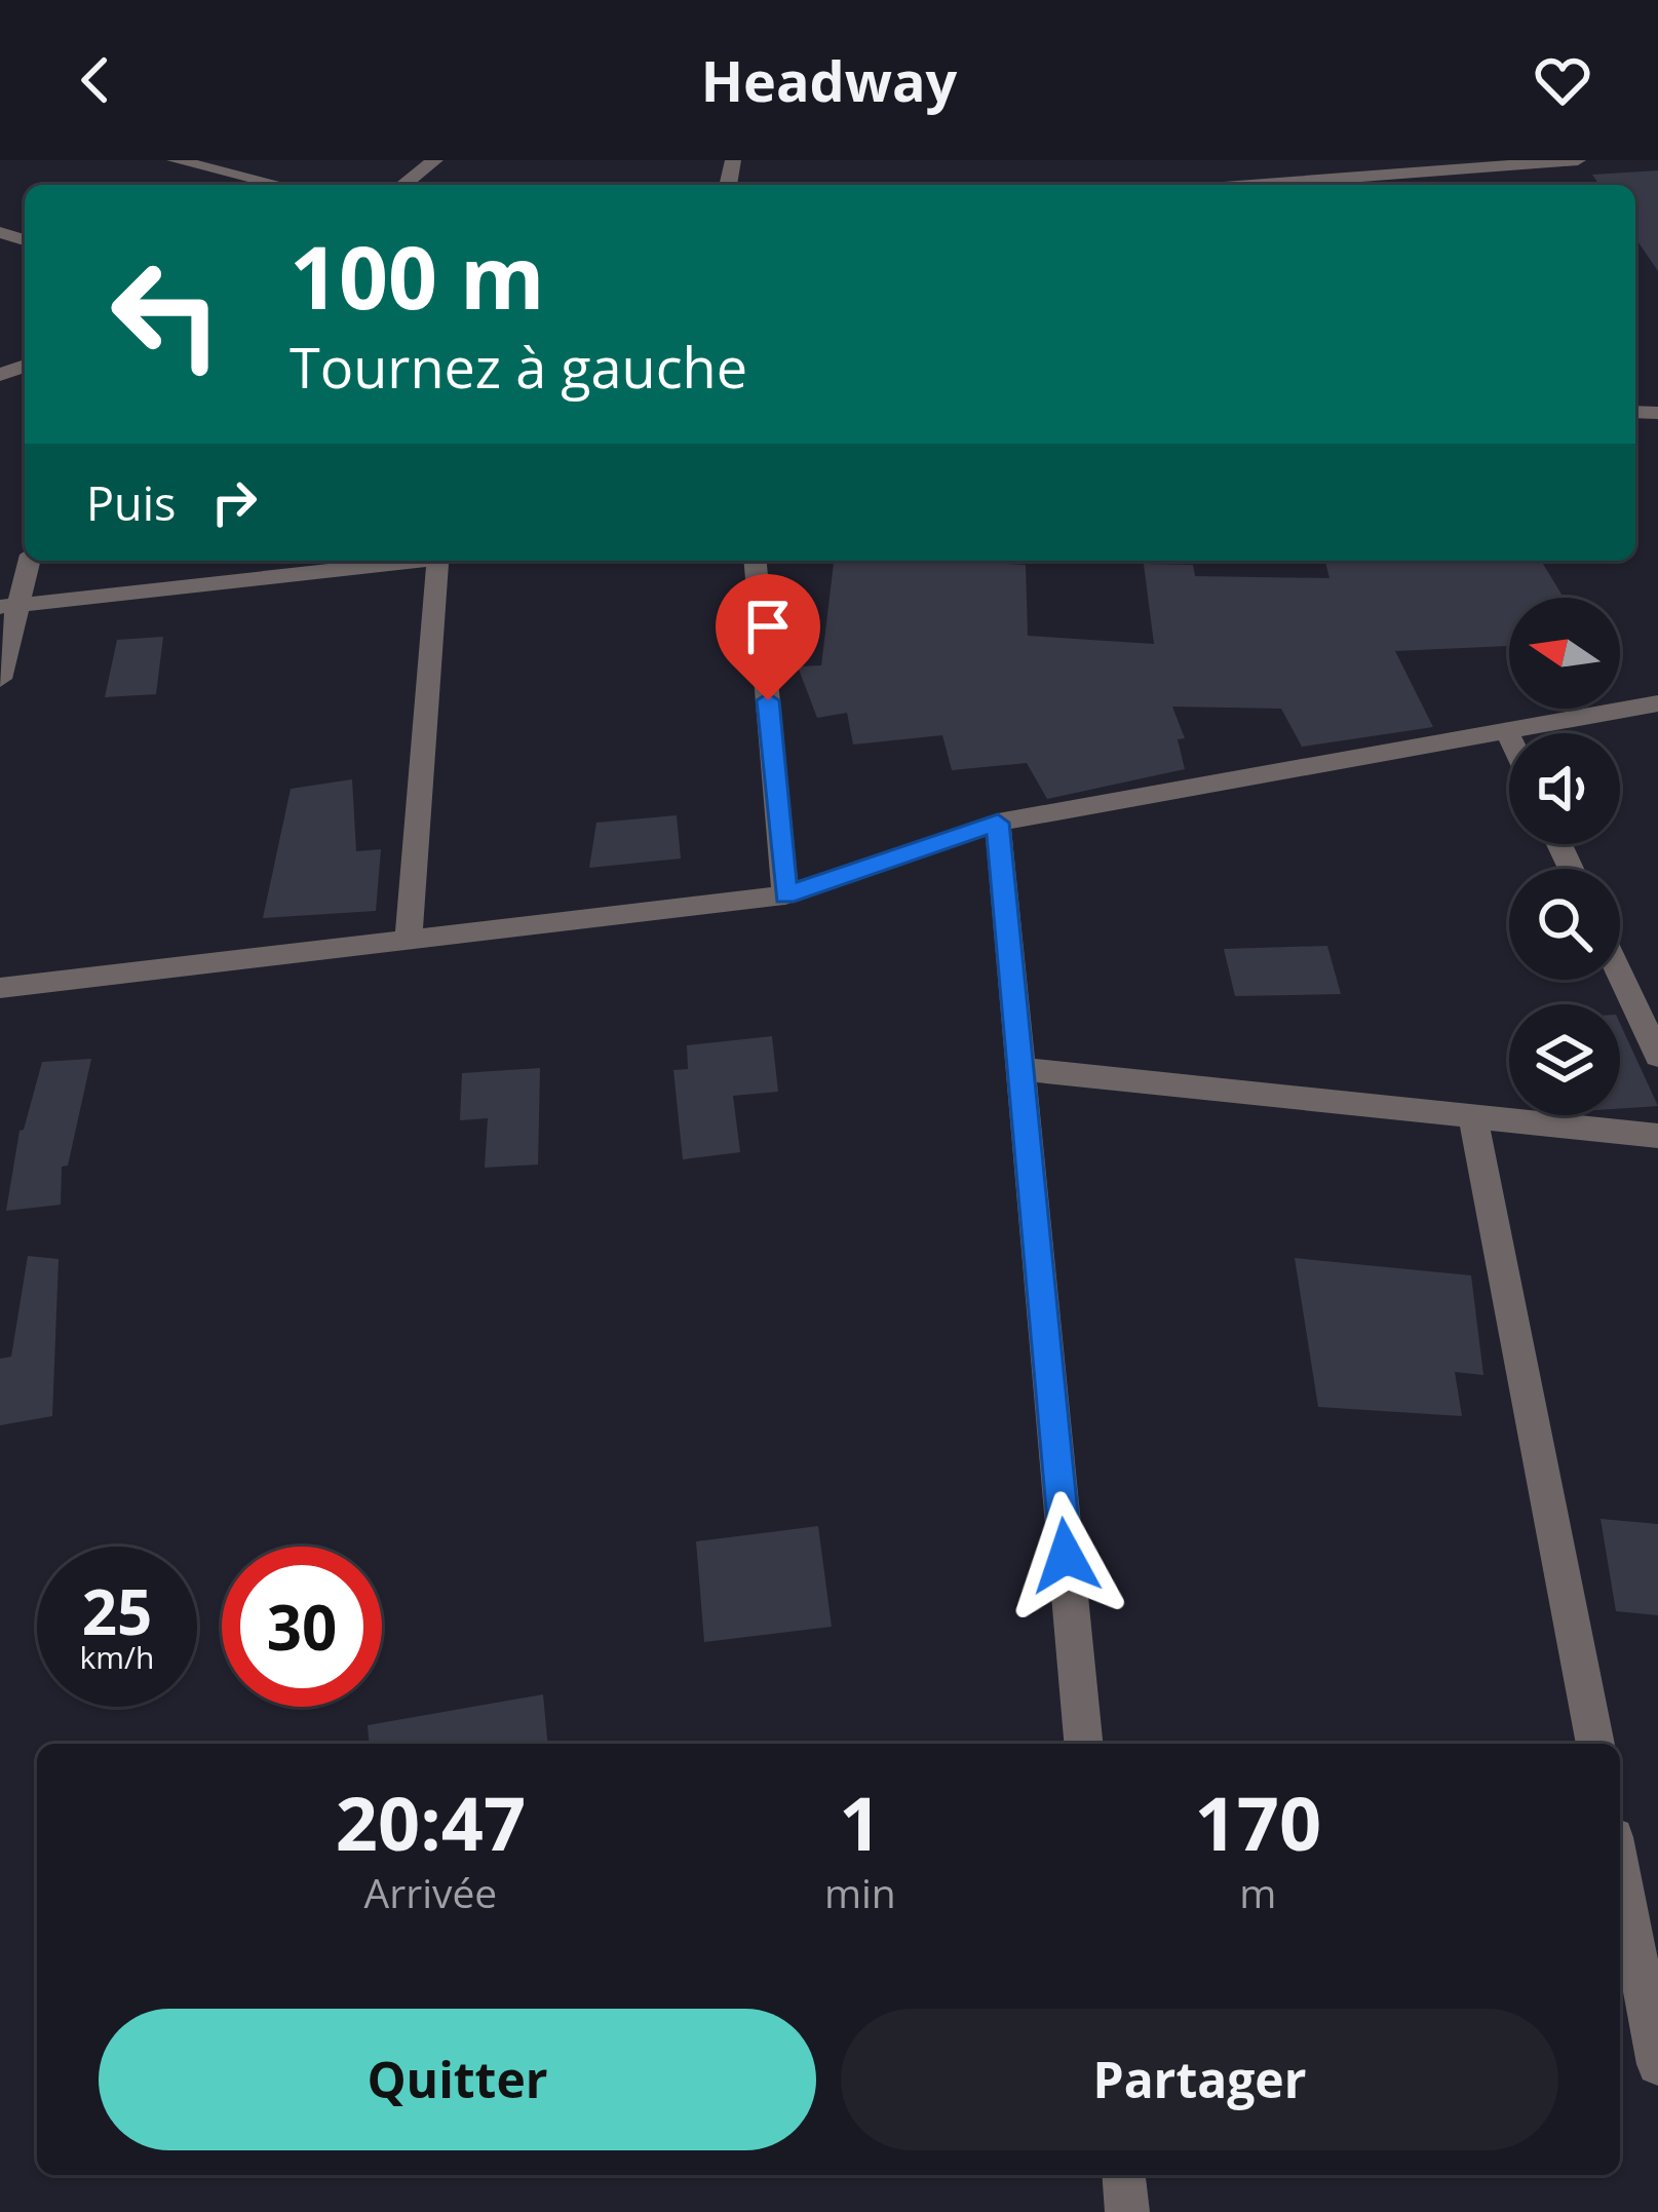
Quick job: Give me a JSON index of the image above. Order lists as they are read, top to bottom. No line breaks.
{"north":"left","page":{"header":"Headway","turn":["100 m","Tournez à gauche"],"then":"Puis","speed":"25 km/h","limit":"30","eta":["20:47","Arrivée","1","min","170","m"],"buttons":["Quitter","Partager"]}}
